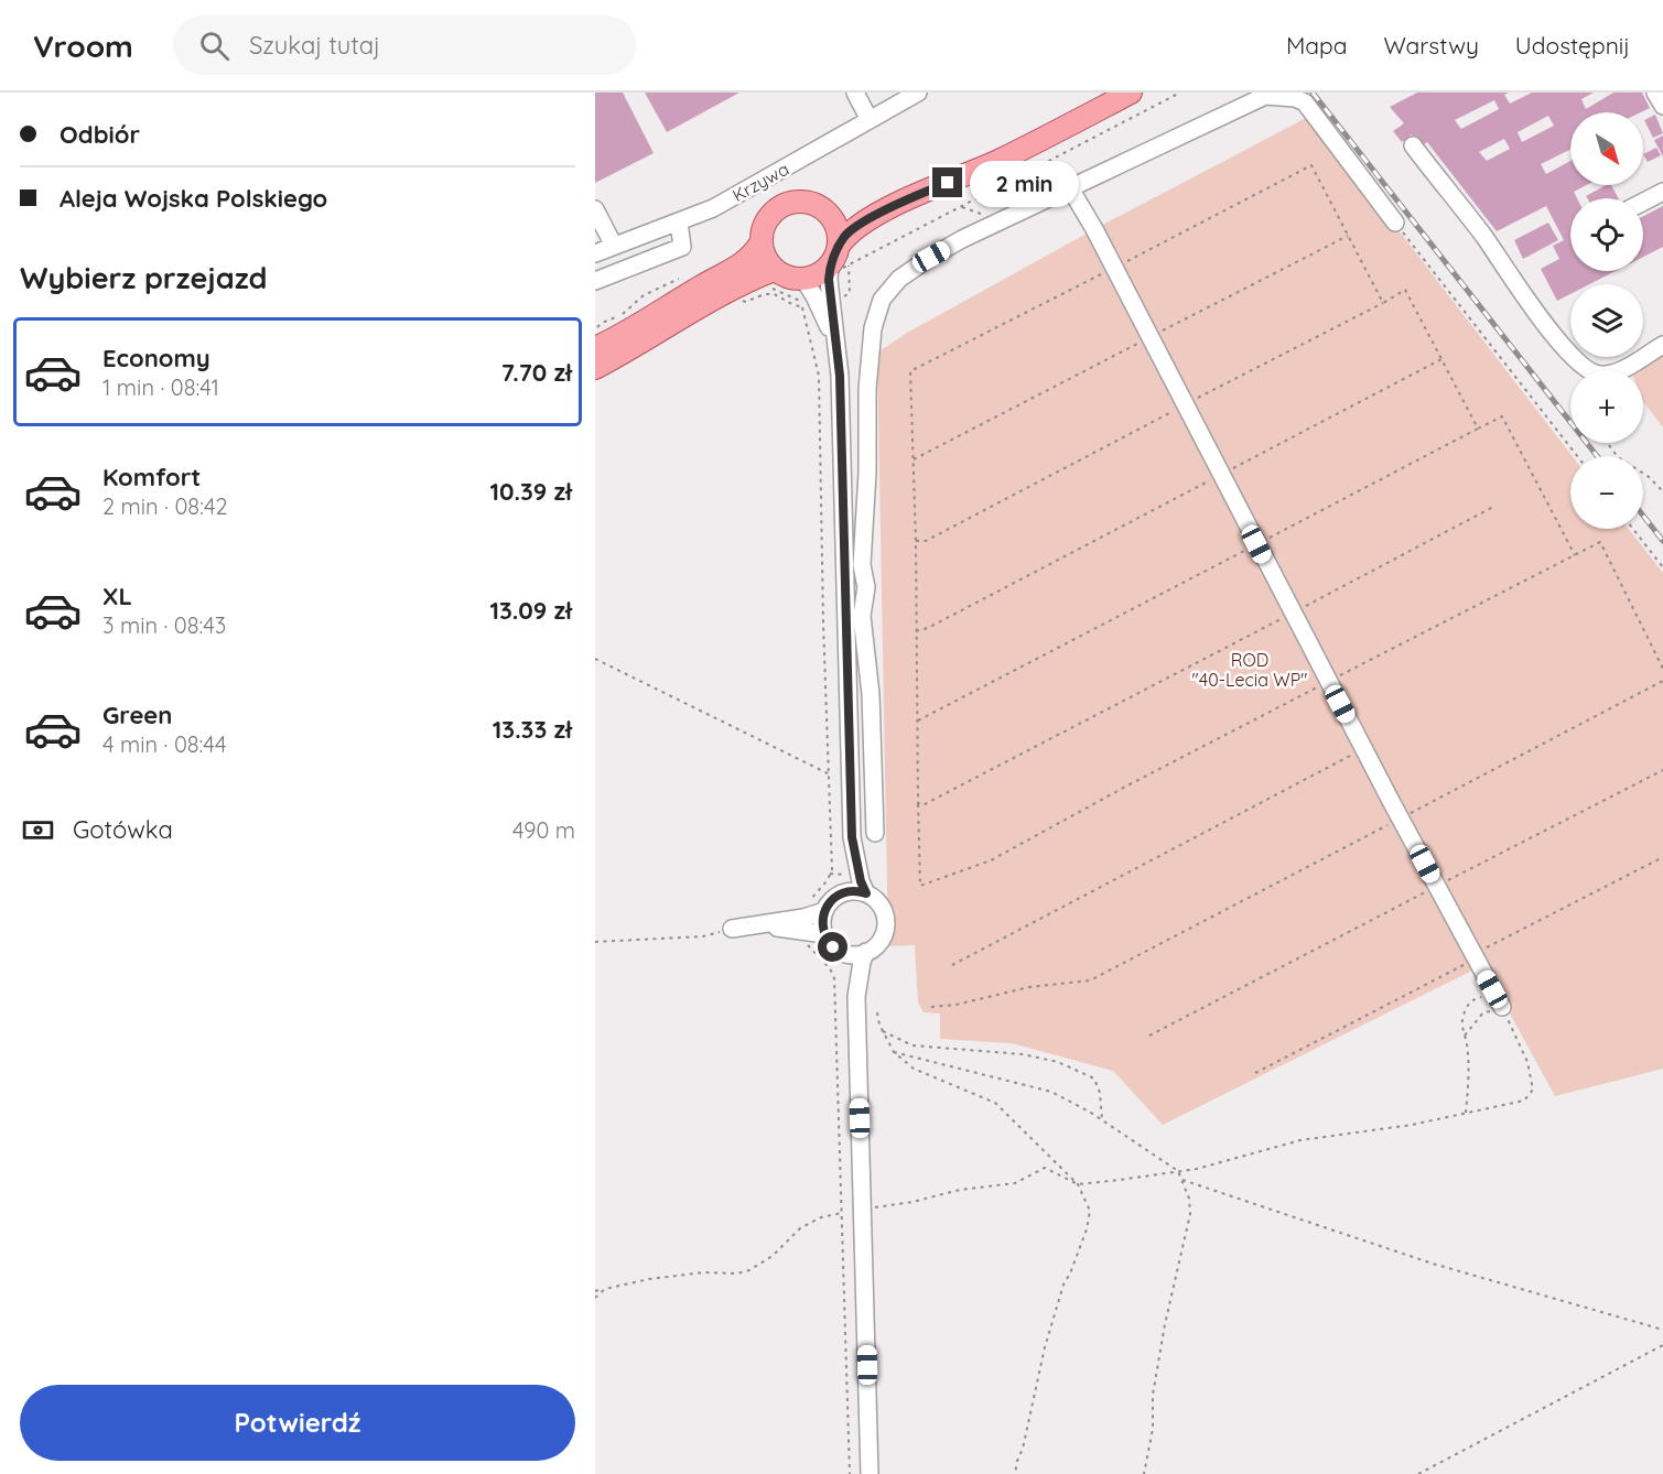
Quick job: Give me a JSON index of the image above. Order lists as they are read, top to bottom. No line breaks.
{"streets":{"street":["Krzywa"]},"parks":["ROD \"40-Lecia WP\""],"north":"bottom right","page":{"header":"Vroom","search":"Szukaj tutaj","nav":["Mapa","Warstwy","Udostępnij"],"banner":["Odbiór","Aleja Wojska Polskiego"],"map_buttons":["+","−"],"bubble":"2 min","heading":"Wybierz przejazd","list":[{"name":"Economy","note":"1 min · 08:41","value":"7.70 zł"},{"name":"Komfort","note":"2 min · 08:42","value":"10.39 zł"},{"name":"XL","note":"3 min · 08:43","value":"13.09 zł"},{"name":"Green","note":"4 min · 08:44","value":"13.33 zł"}],"pay":["Gotówka","490 m"],"buttons":"Potwierdź"}}
